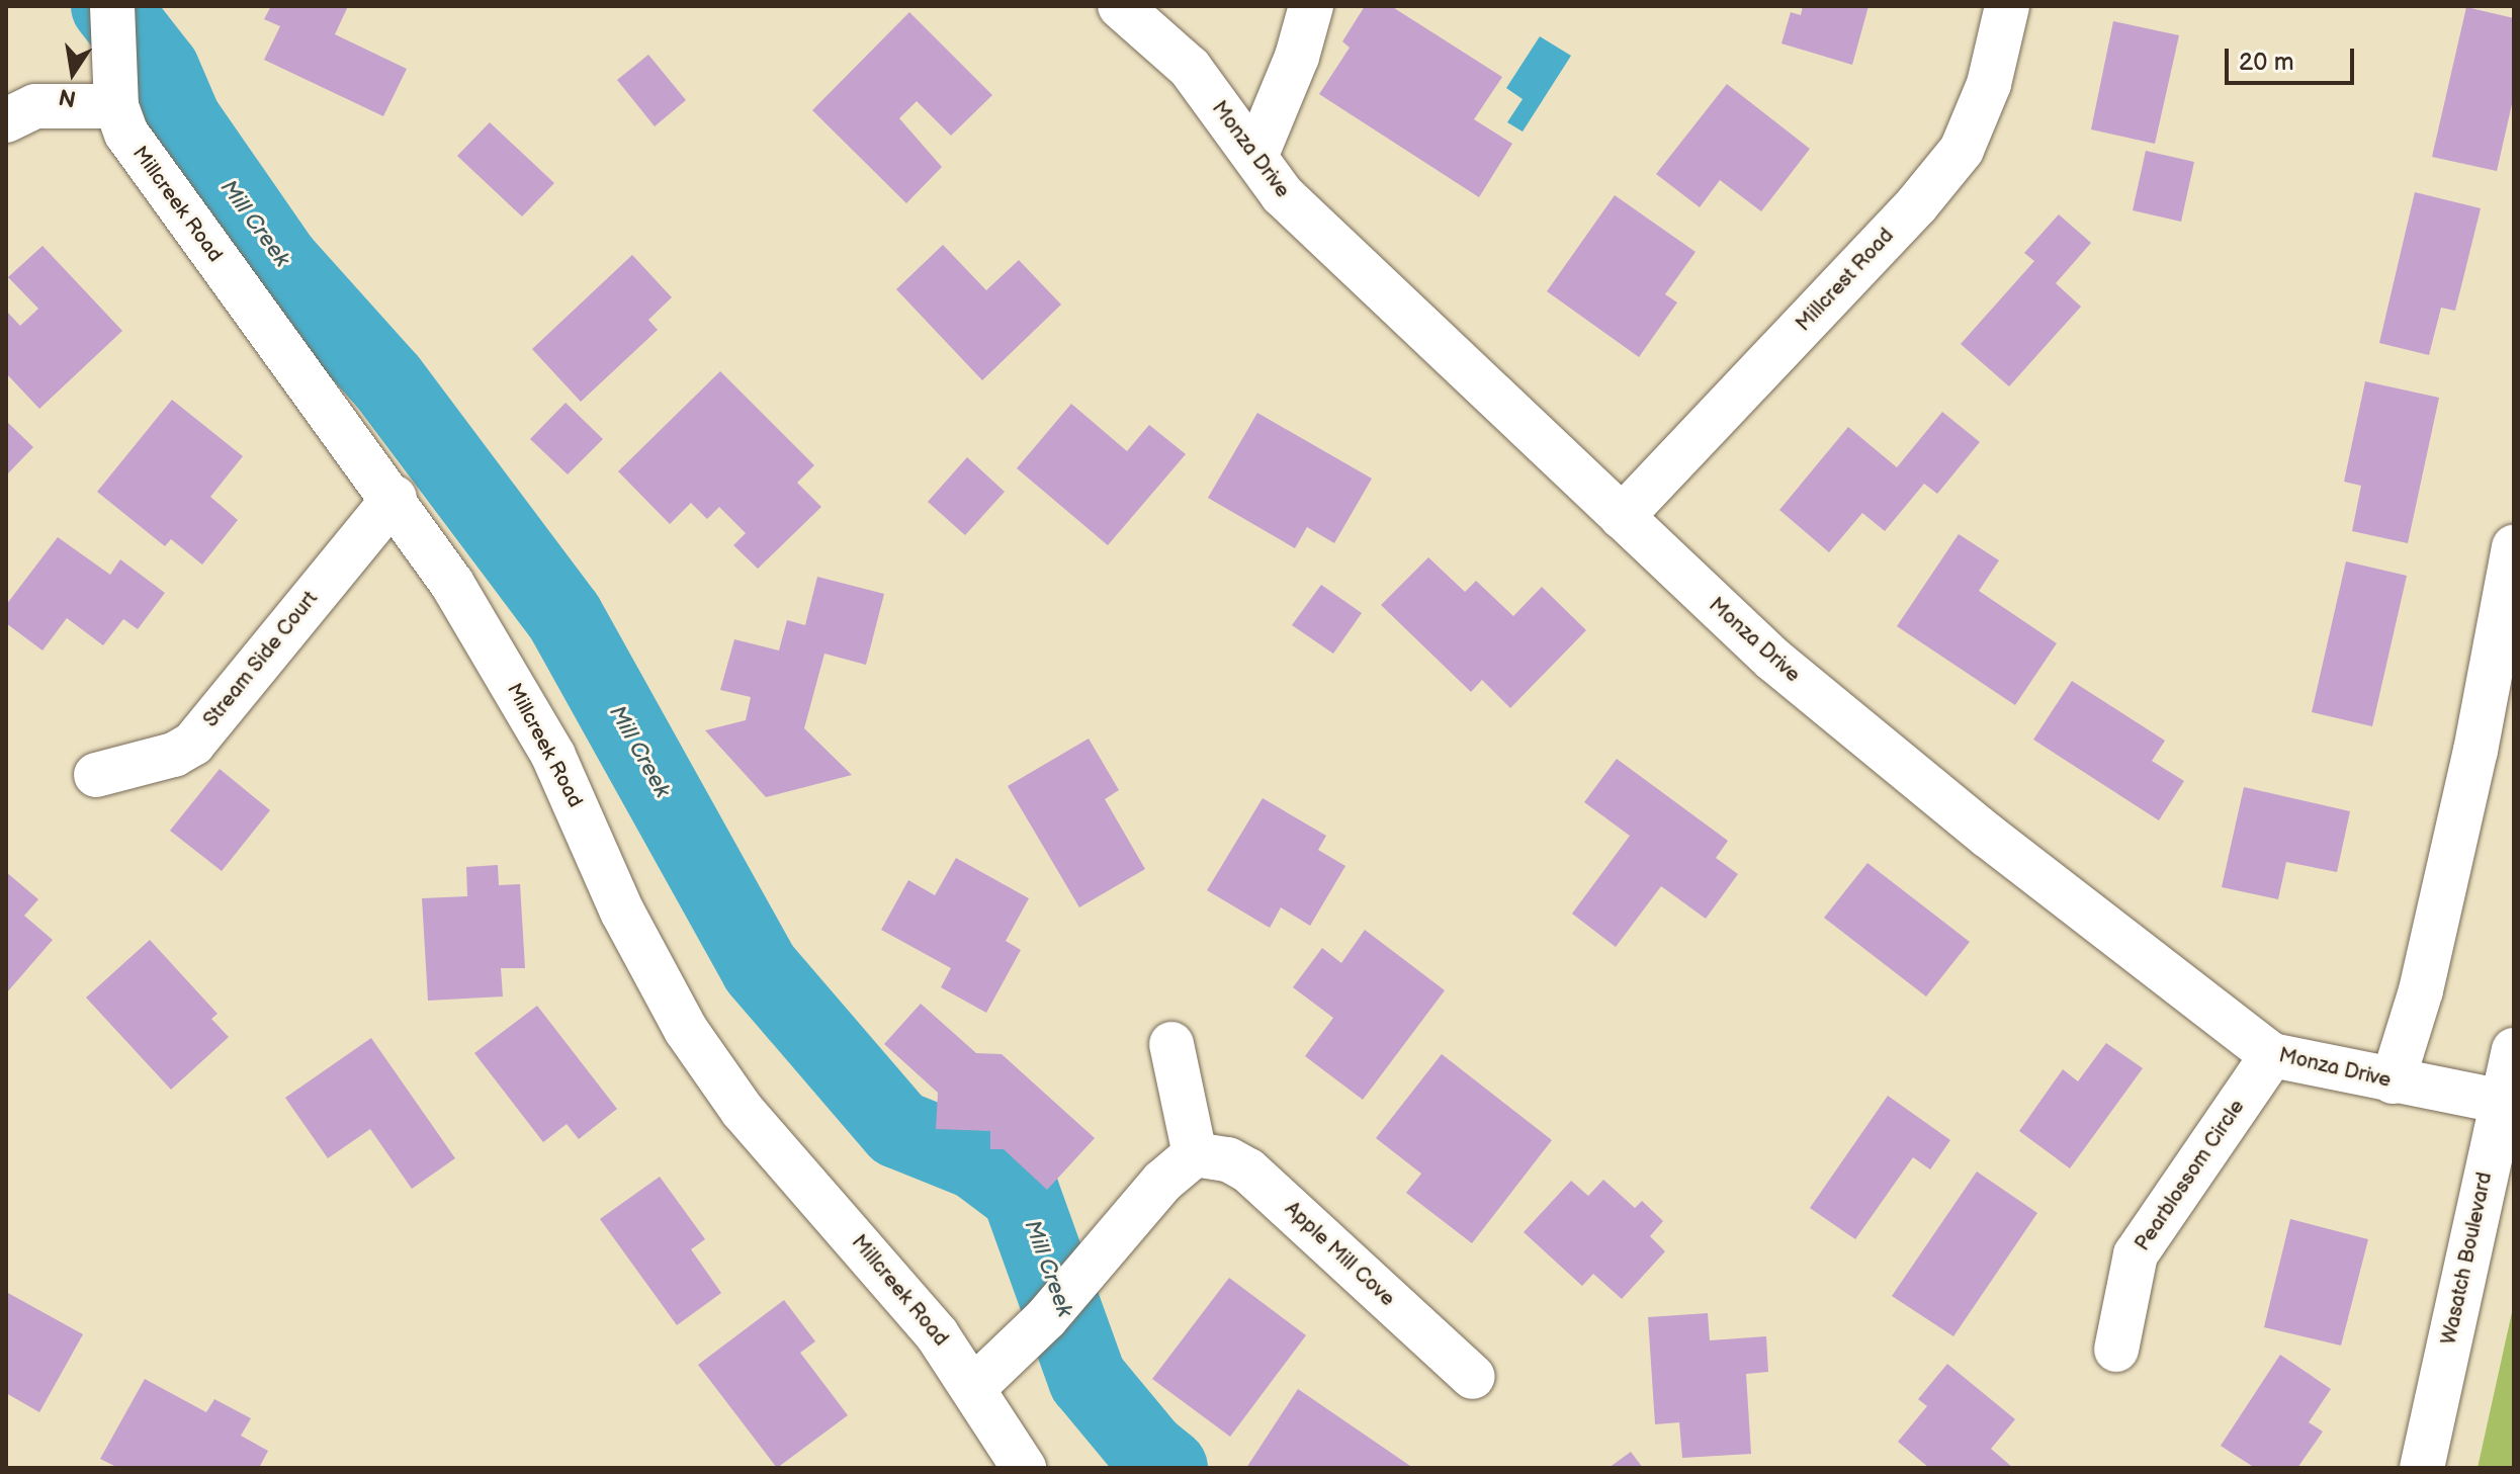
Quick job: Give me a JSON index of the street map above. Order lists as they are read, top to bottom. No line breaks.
{"streets":{"street":["Monza Drive","Millcreek Road","Millcrest Road","Stream Side Court","Pearblossom Circle","Apple Mill Cove","Wasatch Boulevard"]},"crossings":[["Monza Drive","Millcrest Road"],["Monza Drive","Pearblossom Circle"],["Monza Drive","Wasatch Boulevard"],["Millcreek Road","Stream Side Court"]],"water":["Mill Creek"],"scale_bar":"20 m","north":"bottom"}
